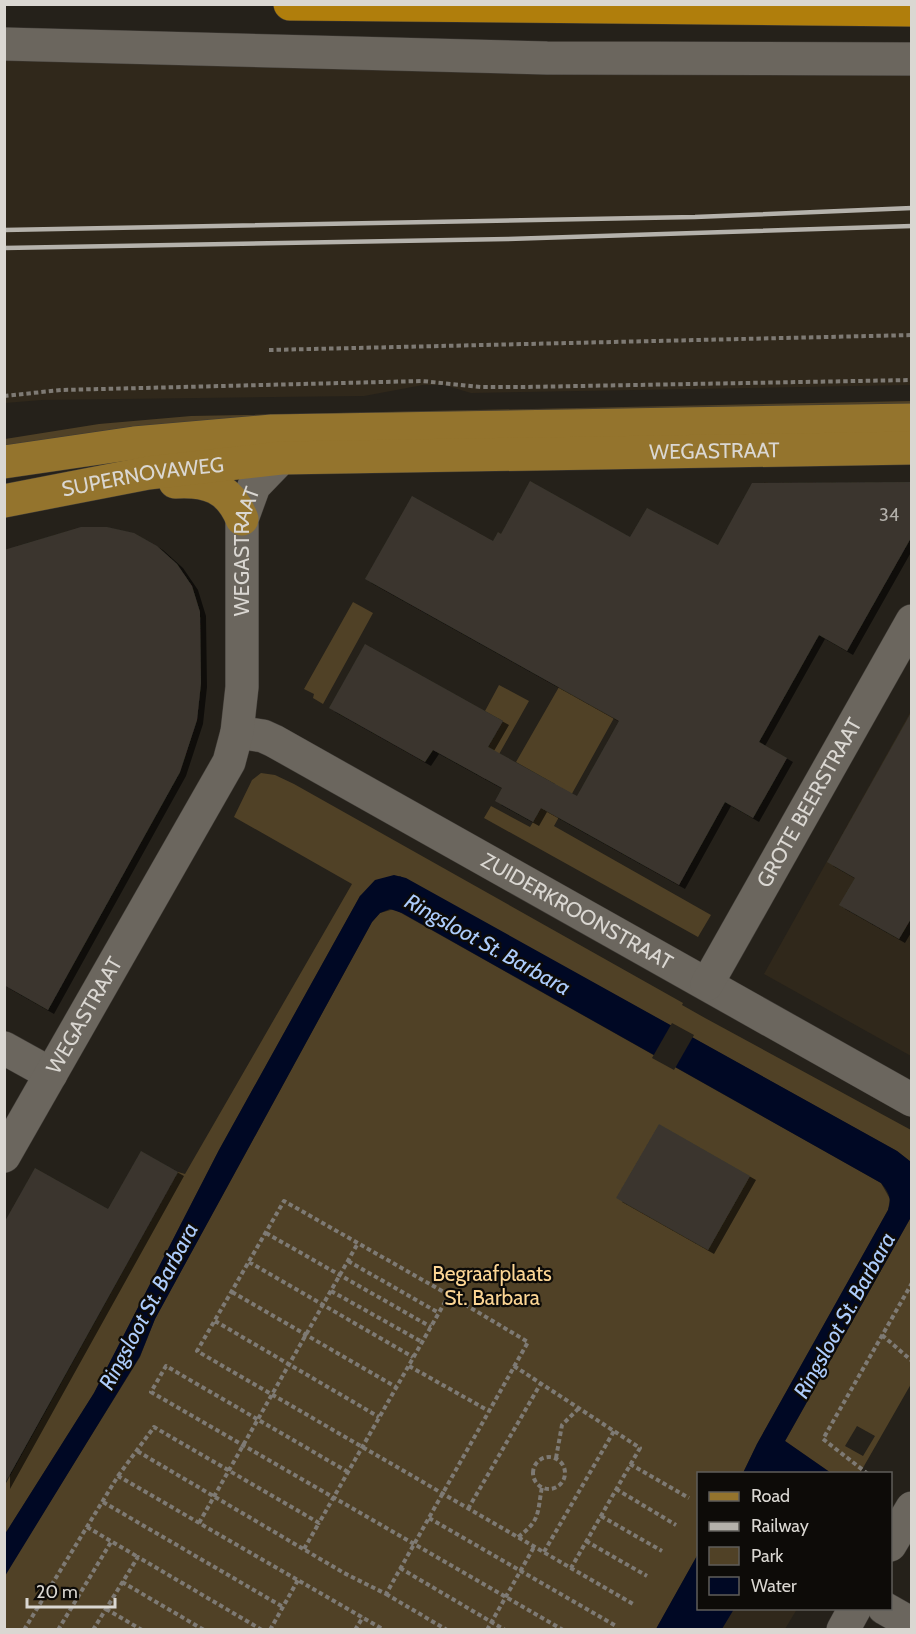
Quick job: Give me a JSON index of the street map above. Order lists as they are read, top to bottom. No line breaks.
{"streets":{"main road":["WEGASTRAAT","SUPERNOVAWEG"],"street":["GROTE BEERSTRAAT","ZUIDERKROONSTRAAT"]},"crossings":[["WEGASTRAAT","SUPERNOVAWEG"],["WEGASTRAAT","ZUIDERKROONSTRAAT"],["GROTE BEERSTRAAT","ZUIDERKROONSTRAAT"]],"water":["Ringsloot St. Barbara"],"parks":["Begraafplaats St. Barbara"],"house_numbers":["34"],"legend":["Road","Railway","Park","Water"],"scale_bar":"20 m"}
